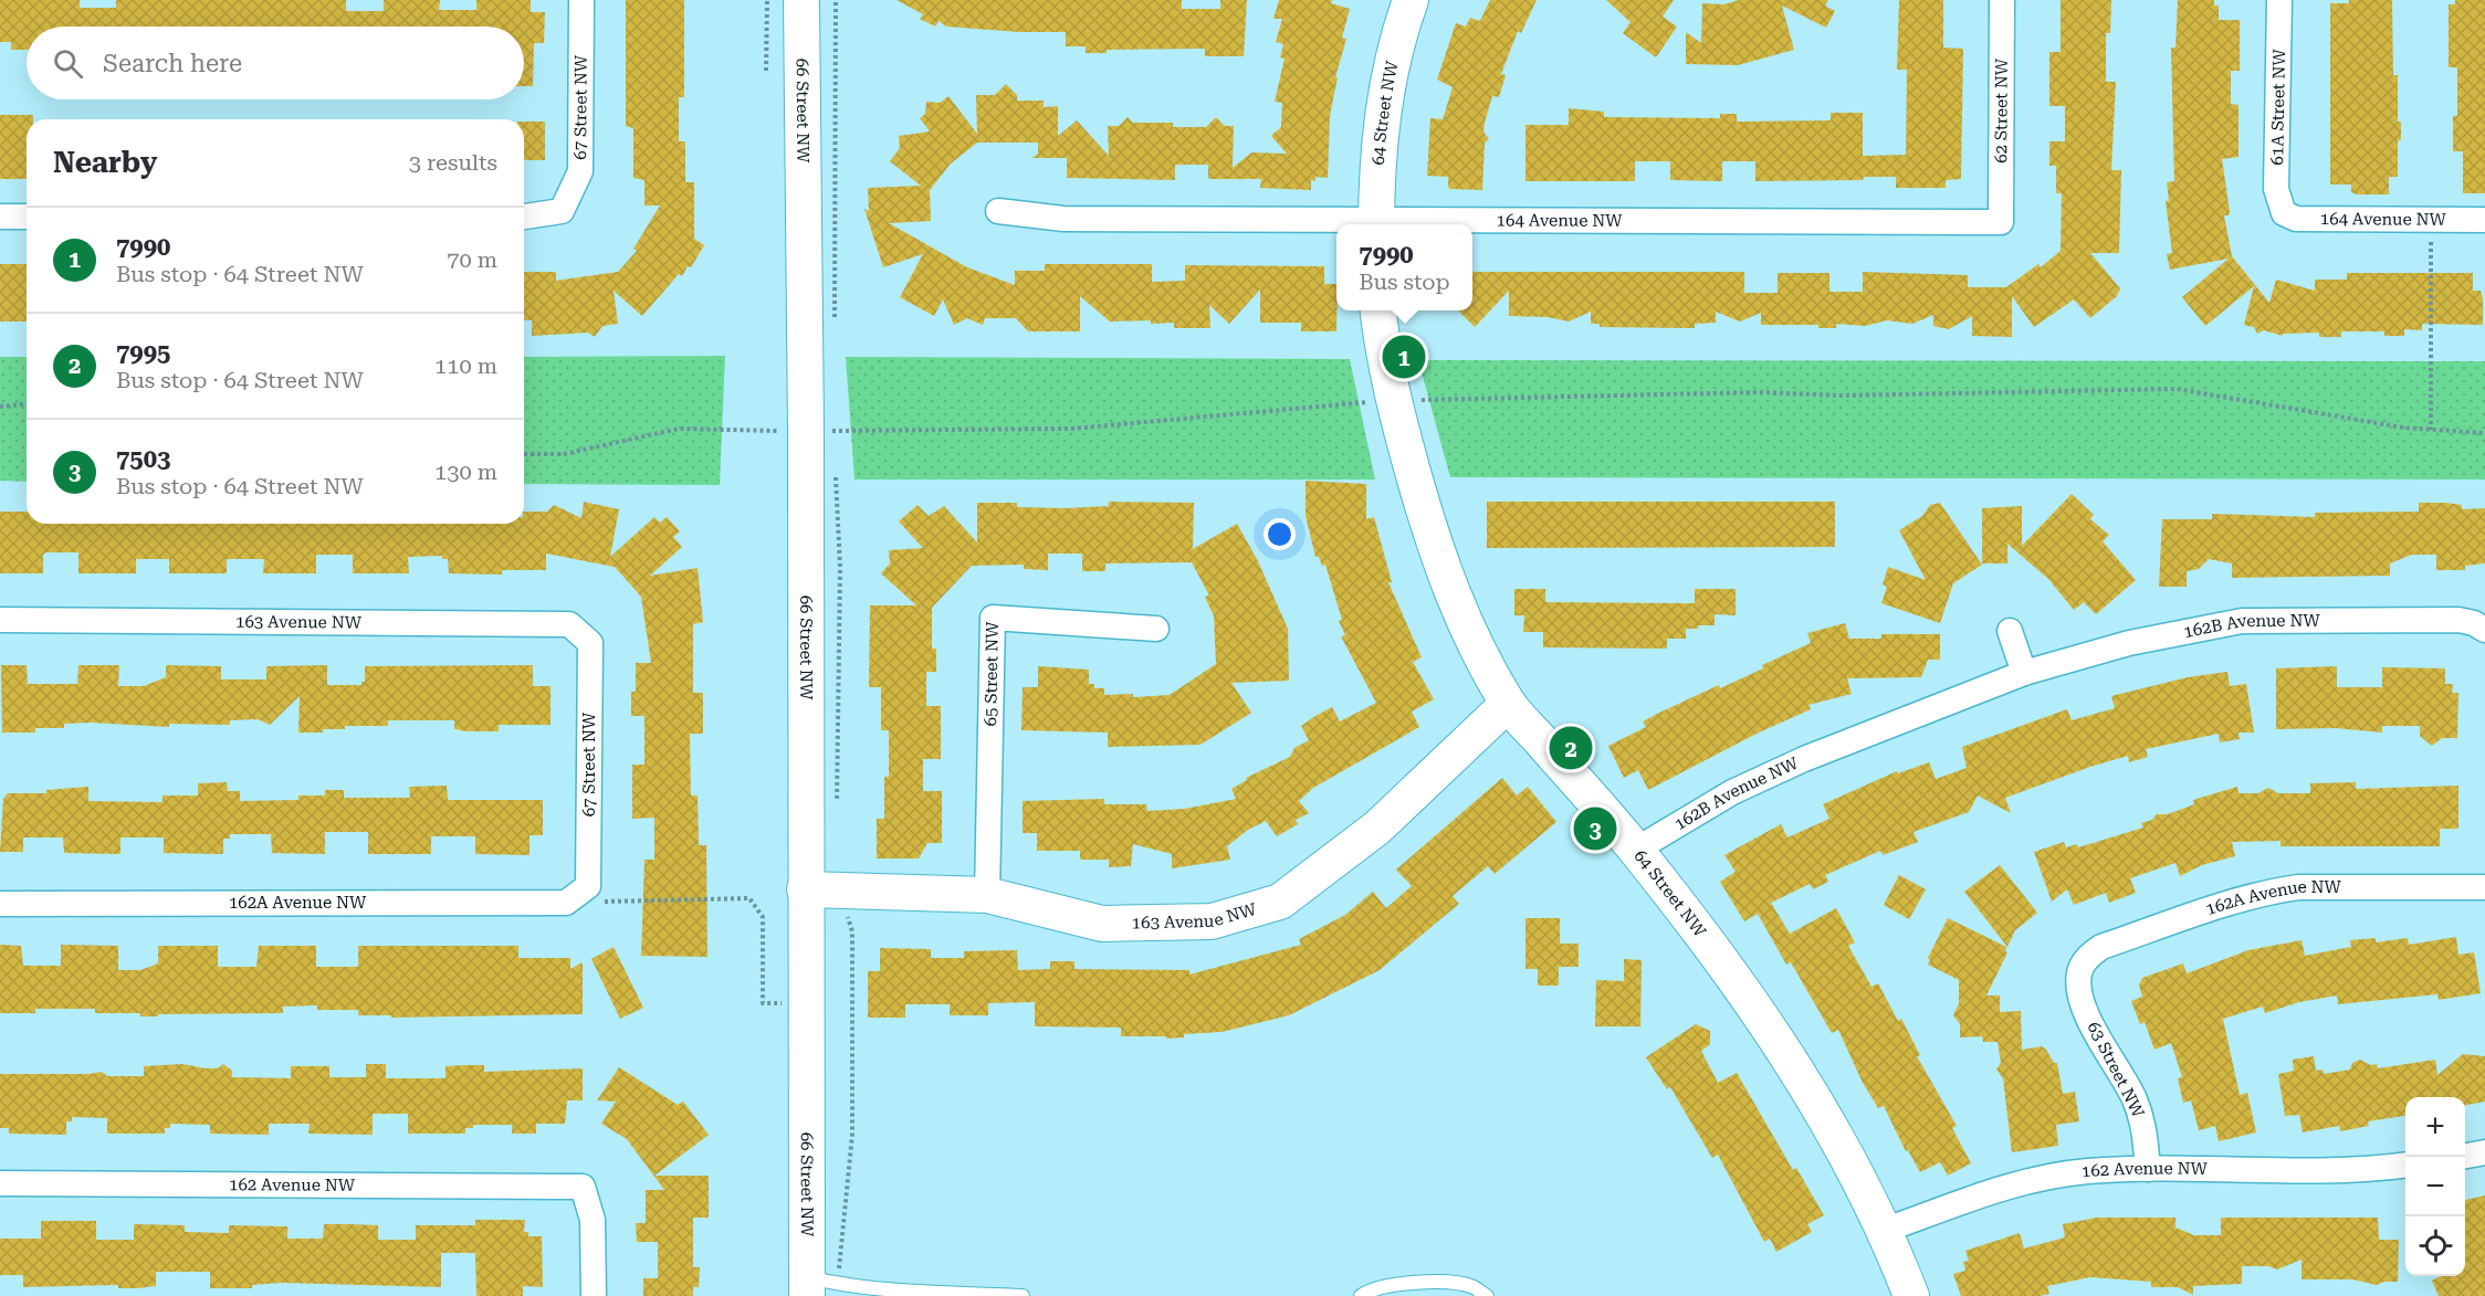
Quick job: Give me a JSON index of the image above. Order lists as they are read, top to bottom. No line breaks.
{"streets":{"street":["67 Street NW","61A Street NW","62 Street NW","66 Street NW","64 Street NW","164 Avenue NW","163 Avenue NW","162B Avenue NW","65 Street NW","162A Avenue NW","63 Street NW","162 Avenue NW"]},"crossings":[["67 Street NW","163 Avenue NW"],["67 Street NW","162A Avenue NW"],["61A Street NW","164 Avenue NW"],["62 Street NW","164 Avenue NW"],["66 Street NW","163 Avenue NW"],["64 Street NW","164 Avenue NW"],["64 Street NW","163 Avenue NW"],["64 Street NW","162B Avenue NW"],["64 Street NW","162 Avenue NW"],["163 Avenue NW","65 Street NW"],["162A Avenue NW","63 Street NW"],["63 Street NW","162 Avenue NW"]],"page":{"search":"Search here","heading":["Nearby","3 results"],"list":[{"mark":"1","name":"7990","note":"Bus stop · 64 Street NW","value":"70 m"},{"mark":"2","name":"7995","note":"Bus stop · 64 Street NW","value":"110 m"},{"mark":"3","name":"7503","note":"Bus stop · 64 Street NW","value":"130 m"}],"popup":["7990","Bus stop"],"pins":["1","2","3"],"map_buttons":["+","−"]}}
